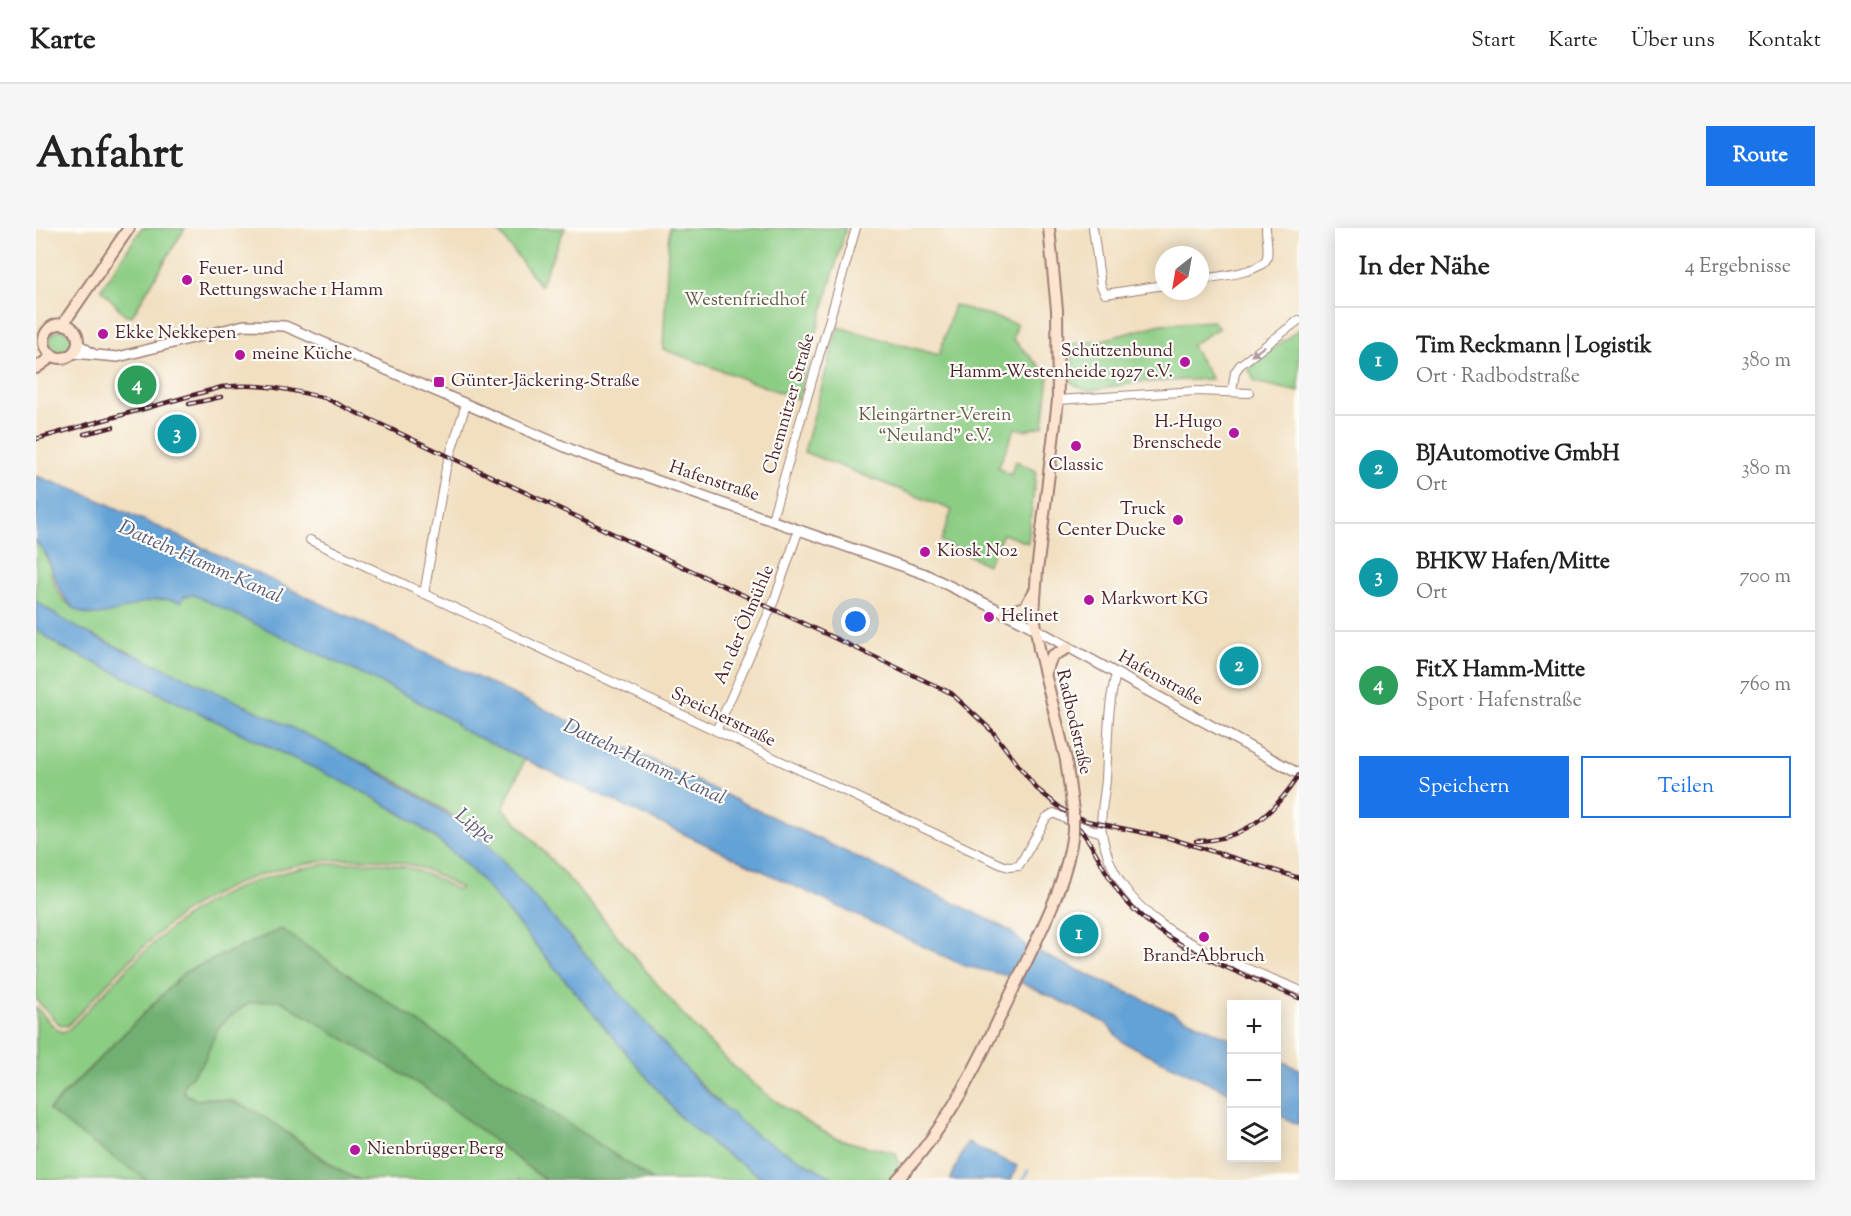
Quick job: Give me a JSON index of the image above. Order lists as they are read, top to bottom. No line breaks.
{"streets":{"main road":["Radbodstraße"],"street":["Chemnitzer Straße","Hafenstraße","An der Ölmühle","Speicherstraße"]},"crossings":[["Chemnitzer Straße","Hafenstraße"],["Hafenstraße","An der Ölmühle"],["Hafenstraße","Radbodstraße"],["An der Ölmühle","Speicherstraße"]],"water":["Datteln-Hamm-Kanal","Lippe"],"parks":["Westenfriedhof","Kleingärtner-Verein “Neuland” e.V."],"places":{"other":["Feuer- und Rettungswache 1 Hamm","Ekke Nekkepen","meine Küche","Schützenbund Hamm-Westenheide 1927 e.V.","H.-Hugo Brenschede","Classic","Truck Center Ducke","Kiosk No2","Markwort KG","Helinet","Brand-Abbruch","Nienbrügger Berg"],"transit":["Günter-Jäckering-Straße"]},"north":"bottom left","page":{"header":"Karte","nav":["Start","Karte","Über uns","Kontakt"],"title":"Anfahrt","buttons":["Route",["Speichern","Teilen"]],"heading":["In der Nähe","4 Ergebnisse"],"list":[{"mark":"1","name":"Tim Reckmann | Logistik","note":"Ort · Radbodstraße","value":"380 m"},{"mark":"2","name":"BJAutomotive GmbH","note":"Ort","value":"380 m"},{"mark":"3","name":"BHKW Hafen/Mitte","note":"Ort","value":"700 m"},{"mark":"4","name":"FitX Hamm-Mitte","note":"Sport · Hafenstraße","value":"760 m"}],"pins":["4","3","2","1"],"map_buttons":["+","−"]}}
